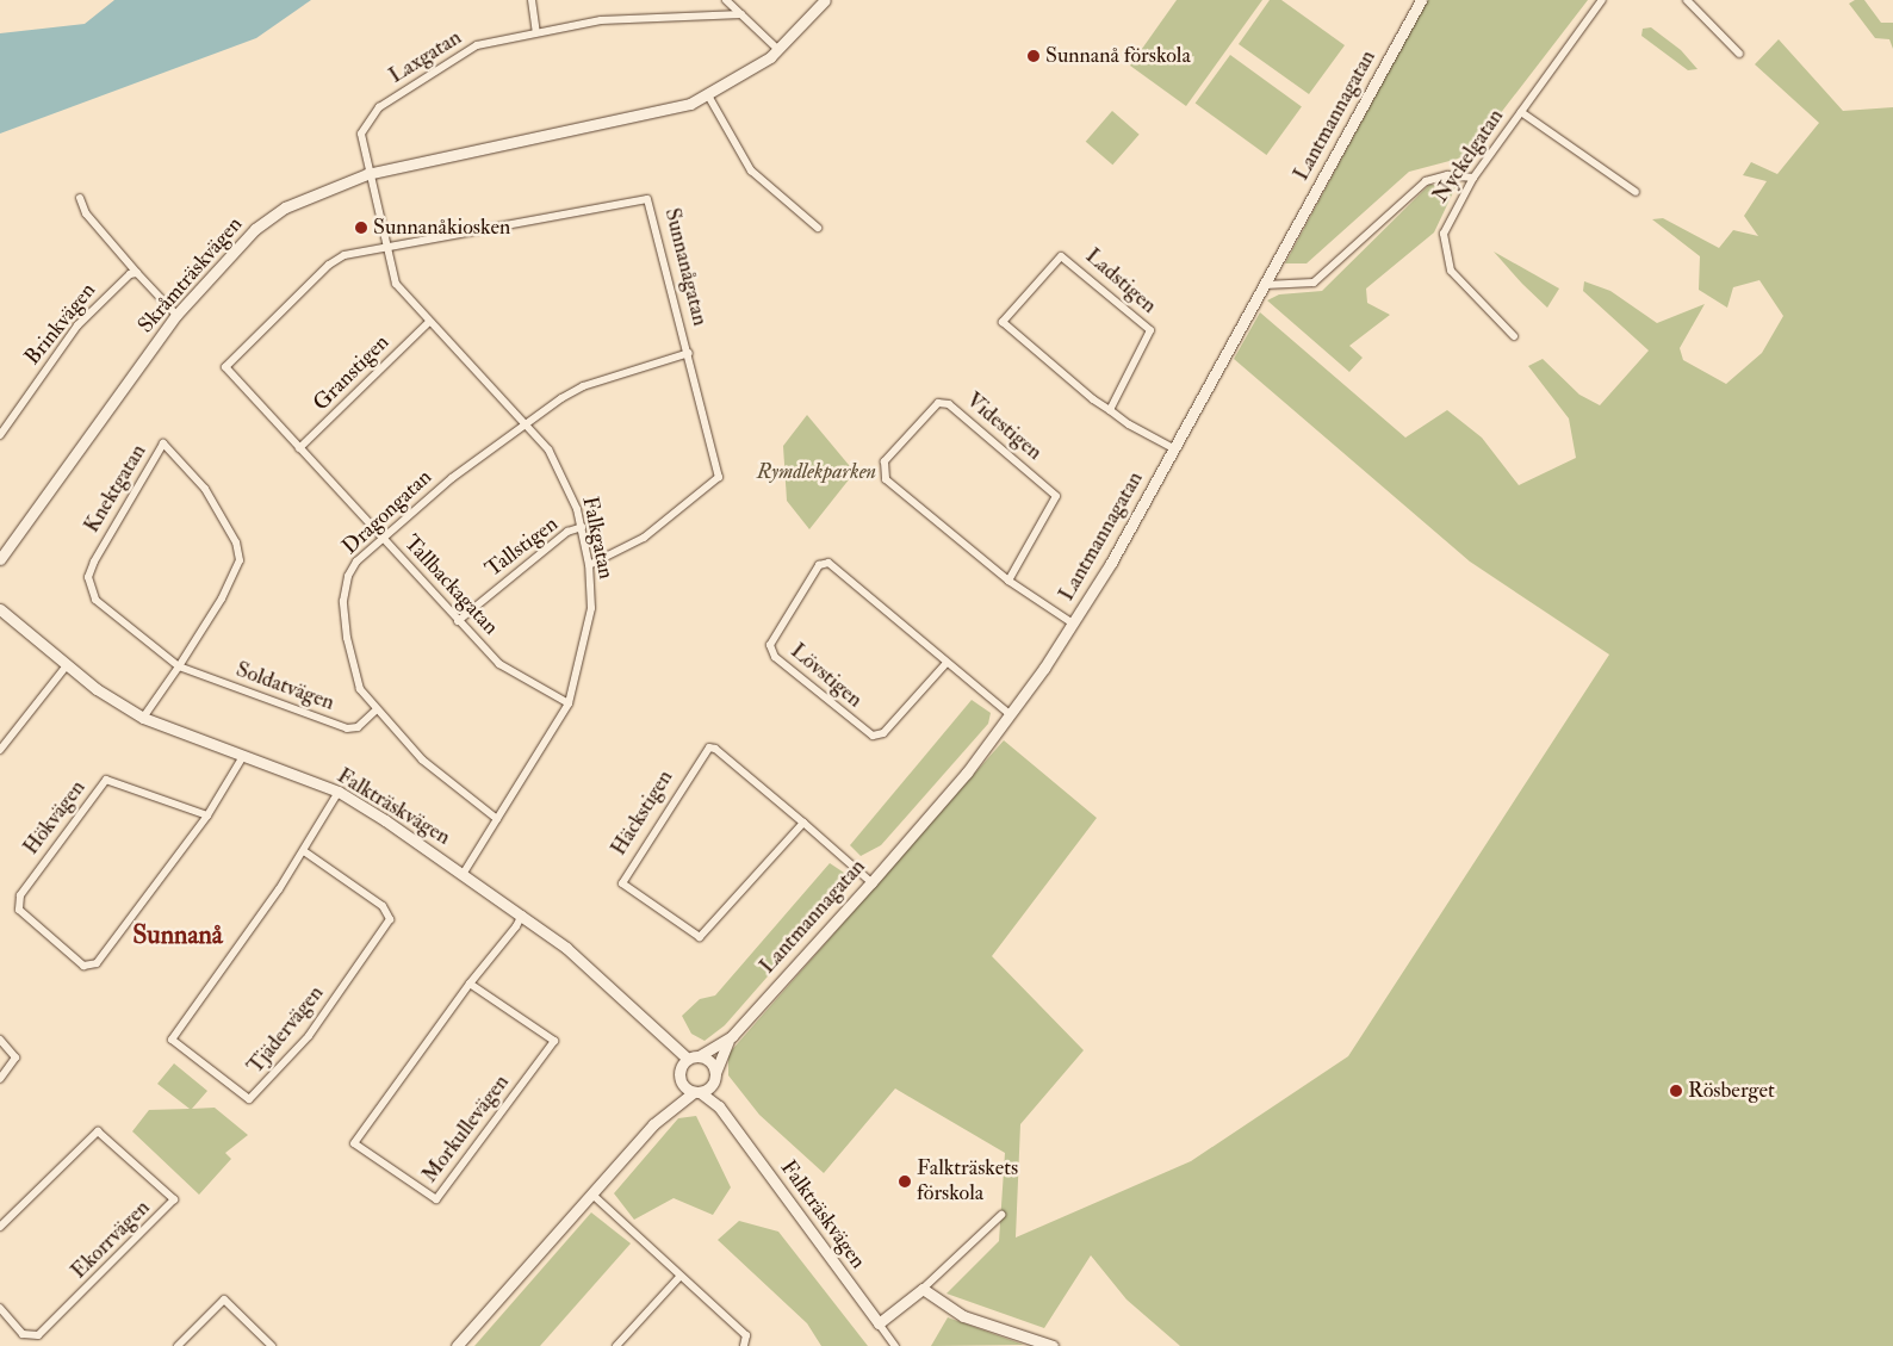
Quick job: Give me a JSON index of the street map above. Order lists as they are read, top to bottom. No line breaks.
{"streets":{"street":["Laxgatan","Lantmannagatan","Nyckelgatan","Sunnanågatan","Skråmträskvägen","Ladstigen","Brinkvägen","Granstigen","Videstigen","Knektgatan","Dragongatan","Falkgatan","Tallstigen","Tallbackagatan","Lövstigen","Soldatvägen","Falkträskvägen","Häckstigen","Hökvägen","Tjädervägen","Morkullevägen","Ekorrvägen"]},"crossings":[["Laxgatan","Skråmträskvägen"],["Laxgatan","Falkgatan"],["Lantmannagatan","Ladstigen"],["Lantmannagatan","Videstigen"],["Lantmannagatan","Lövstigen"],["Lantmannagatan","Falkträskvägen"],["Lantmannagatan","Häckstigen"],["Sunnanågatan","Dragongatan"],["Sunnanågatan","Falkgatan"],["Sunnanågatan","Tallbackagatan"],["Skråmträskvägen","Falkgatan"],["Granstigen","Falkgatan"],["Granstigen","Tallbackagatan"],["Knektgatan","Soldatvägen"],["Knektgatan","Falkträskvägen"],["Dragongatan","Falkgatan"],["Dragongatan","Tallbackagatan"],["Dragongatan","Soldatvägen"],["Falkgatan","Tallstigen"],["Falkgatan","Tallbackagatan"],["Falkgatan","Falkträskvägen"],["Tallstigen","Tallbackagatan"],["Falkträskvägen","Hökvägen"],["Falkträskvägen","Tjädervägen"],["Falkträskvägen","Morkullevägen"]],"districts":["Sunnanå"],"parks":["Rymdlekparken"],"places":["Sunnanå förskola","Sunnanåkiosken","Rösberget","Falkträskets förskola"]}
